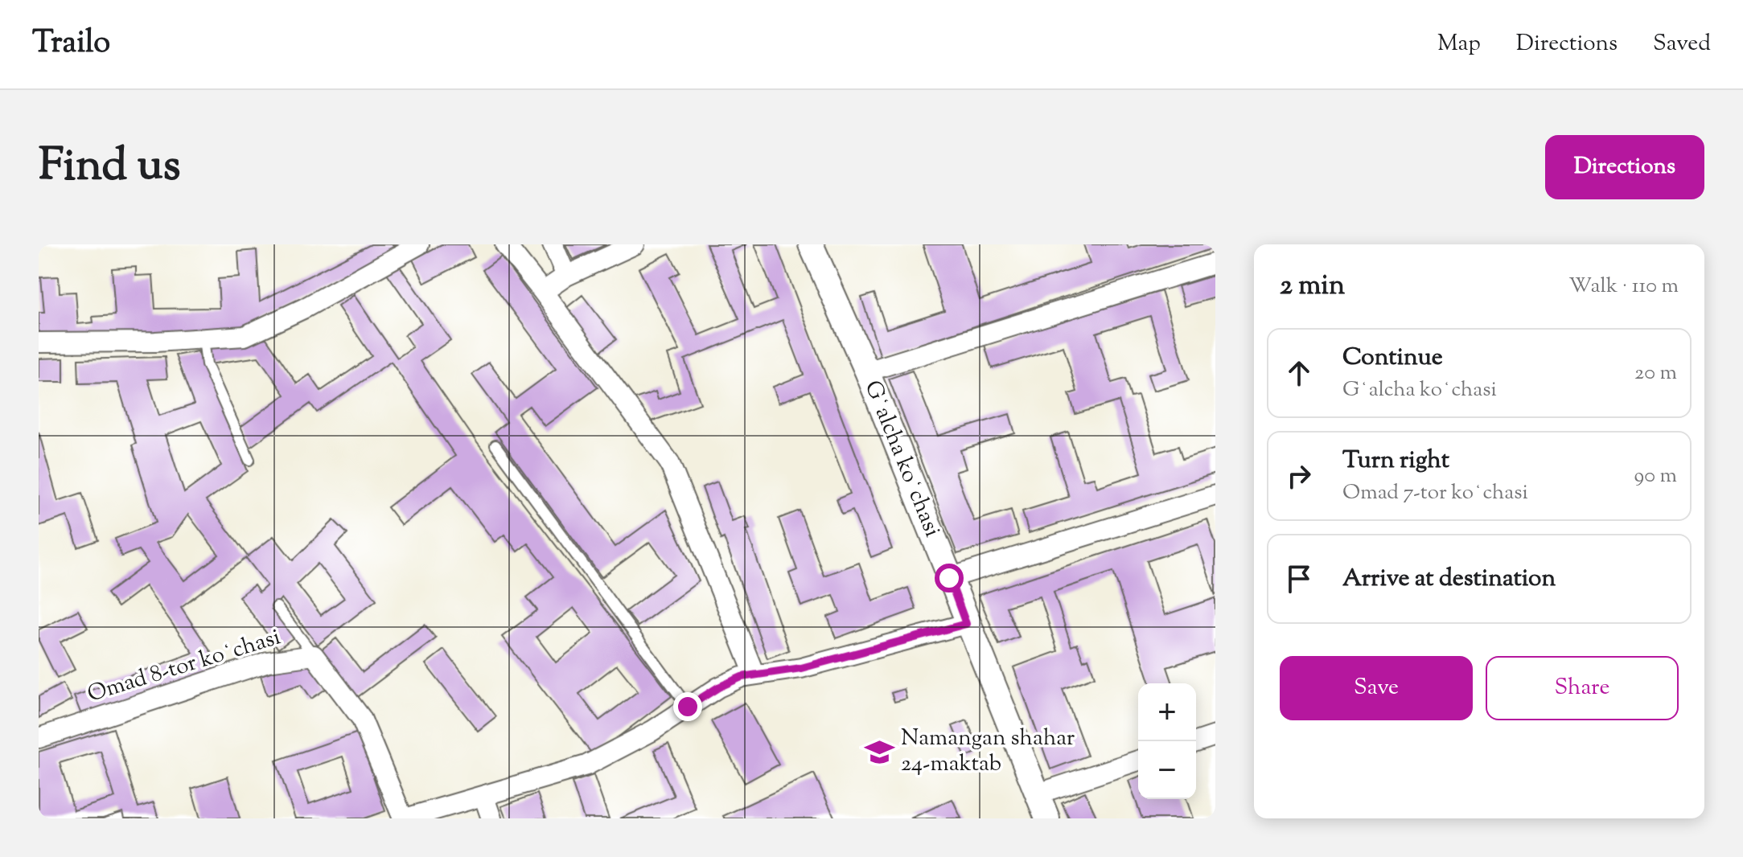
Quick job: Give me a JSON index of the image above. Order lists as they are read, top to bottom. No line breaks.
{"streets":{"street":["Gʻalcha koʻchasi","Omad 8-tor koʻchasi"]},"places":{"school or university":["Namangan shahar 24-maktab"]},"page":{"header":"Trailo","nav":["Map","Directions","Saved"],"title":"Find us","buttons":["Directions",["Save","Share"]],"heading":["2 min","Walk · 110 m"],"list":[["Continue","Gʻalcha koʻchasi","20 m"],["Turn right","Omad 7-tor koʻchasi","90 m"],"Arrive at destination"],"map_buttons":["+","−"]}}
